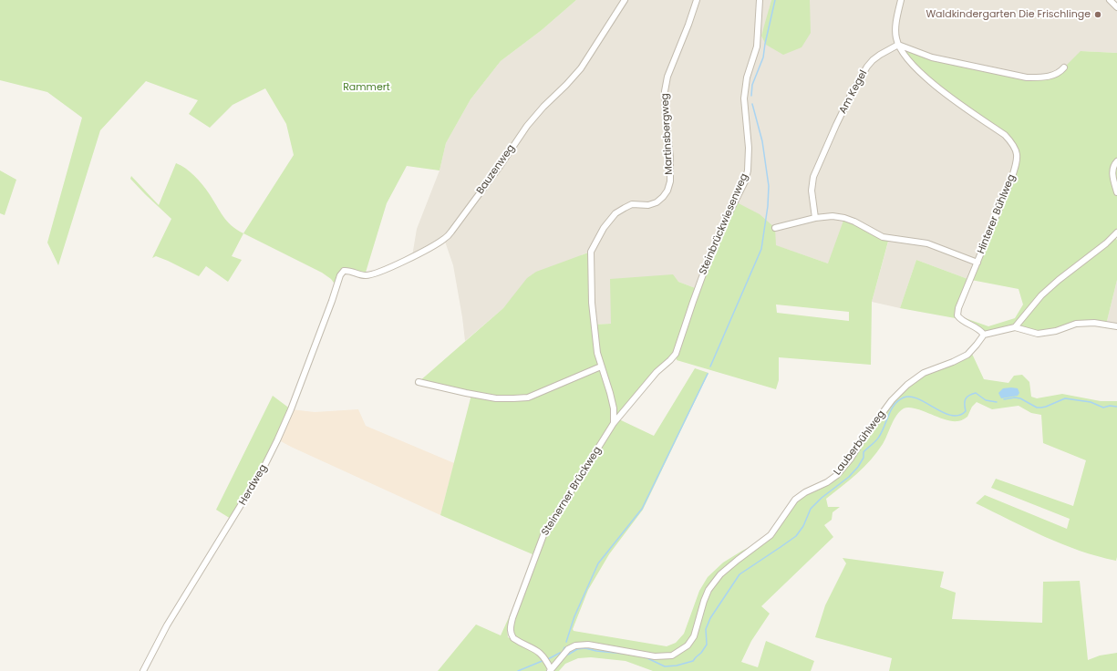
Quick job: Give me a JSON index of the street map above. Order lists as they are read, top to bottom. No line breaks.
{"streets":{"street":["Am Kegel","Martinsbergweg","Bauzenweg","Hinterer Bühlweg","Steinbrückwiesenweg","Lauberbühlweg","Herdweg","Steinerner Brückweg"]},"crossings":[["Am Kegel","Hinterer Bühlweg"],["Martinsbergweg","Steinbrückwiesenweg"],["Martinsbergweg","Steinerner Brückweg"],["Bauzenweg","Herdweg"],["Hinterer Bühlweg","Lauberbühlweg"],["Steinbrückwiesenweg","Steinerner Brückweg"],["Lauberbühlweg","Steinerner Brückweg"]],"parks":["Rammert"],"places":["Waldkindergarten Die Frischlinge"]}
